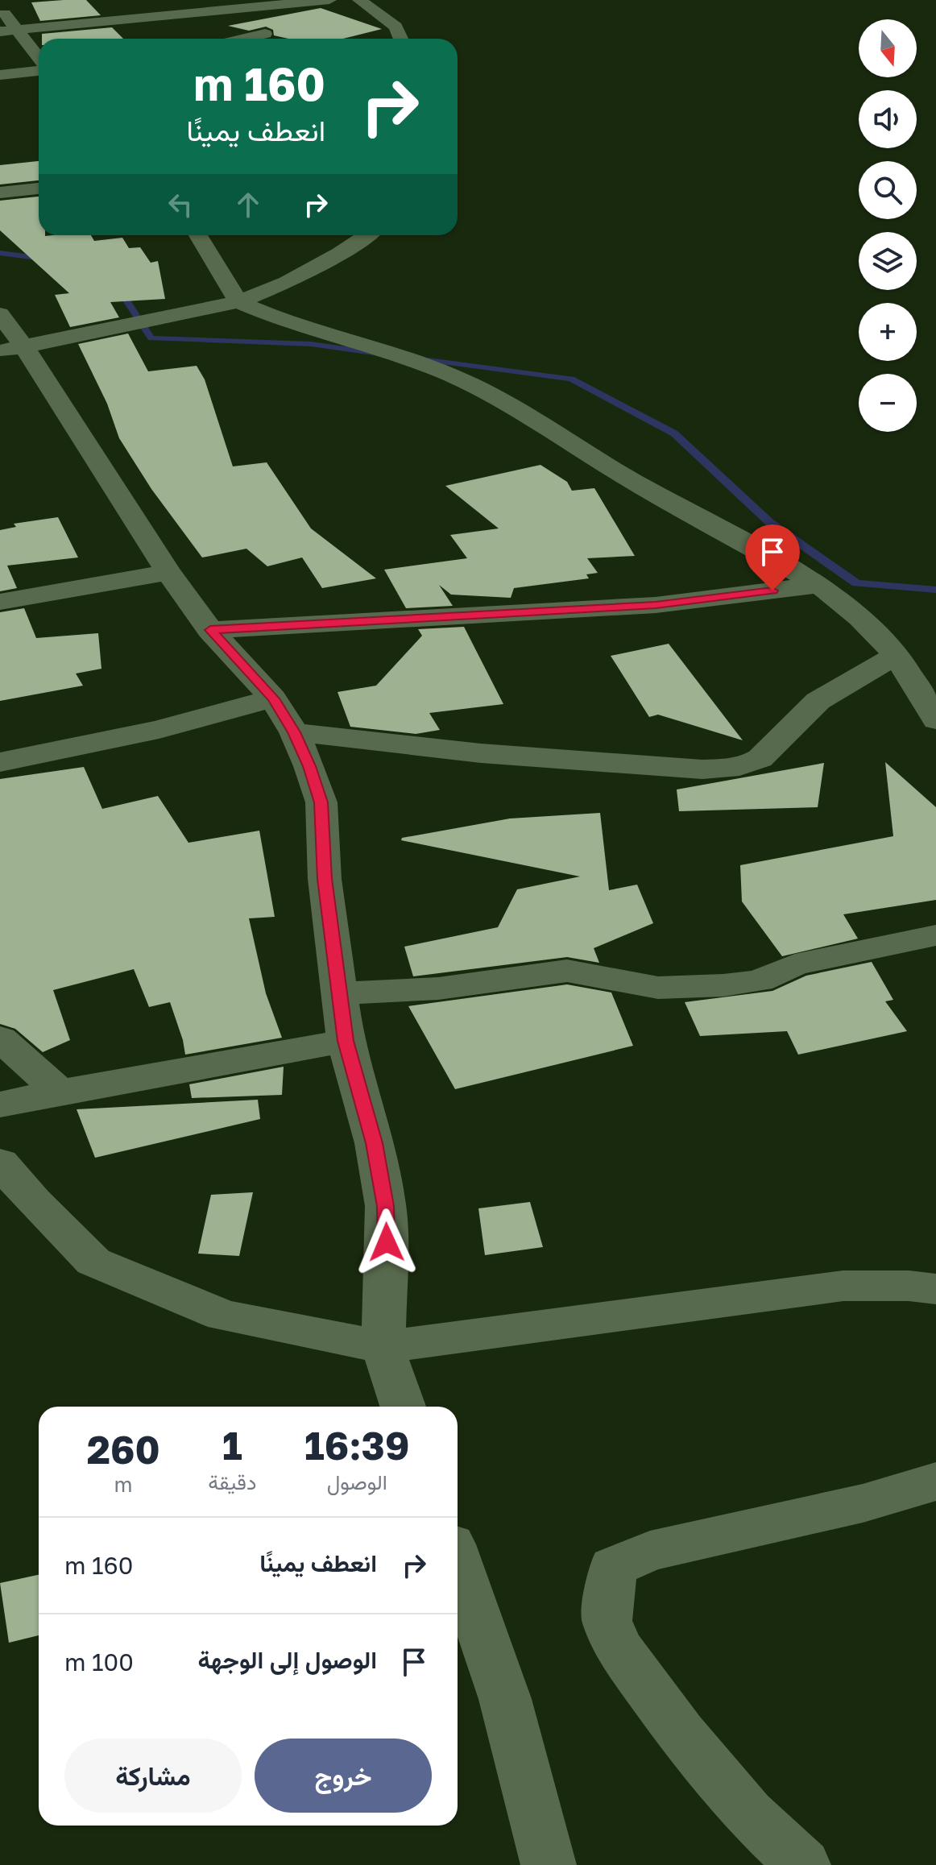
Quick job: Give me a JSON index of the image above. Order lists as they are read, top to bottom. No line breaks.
{"north":"bottom","page":{"map_buttons":["+","−"],"turn":["160 m","انعطف يمينًا"],"eta":["16:39","الوصول","1","دقيقة","260","m"],"list":[{"name":"انعطف يمينًا","value":"160 m"},{"name":"الوصول إلى الوجهة","value":"100 m"}],"buttons":["خروج","مشاركة"]}}
